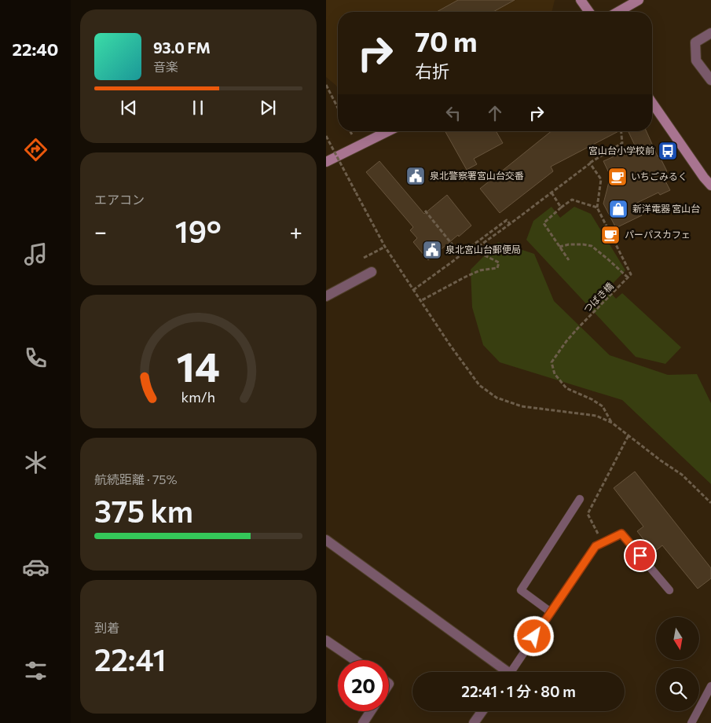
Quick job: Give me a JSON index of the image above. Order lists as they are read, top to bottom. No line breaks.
{"streets":{"path":["つばき橋"]},"places":{"bus stop":["宮山台小学校前"],"public building":["泉北警察署宮山台交番","泉北宮山台郵便局"],"cafe":["いちごみるく","パーパスカフェ"],"shop":["新洋電器 宮山台"]},"north":"bottom","page":{"tabs":"22:40","turn":["70 m","右折"],"song":["93.0 FM","音楽"],"tile":["エアコン",["航続距離 · 75%","375 km"],["到着","22:41"]],"heat":["−","19°","+"],"limit":"20","trip":"22:41 · 1 分 · 80 m","gauge":["14","km/h"]}}
